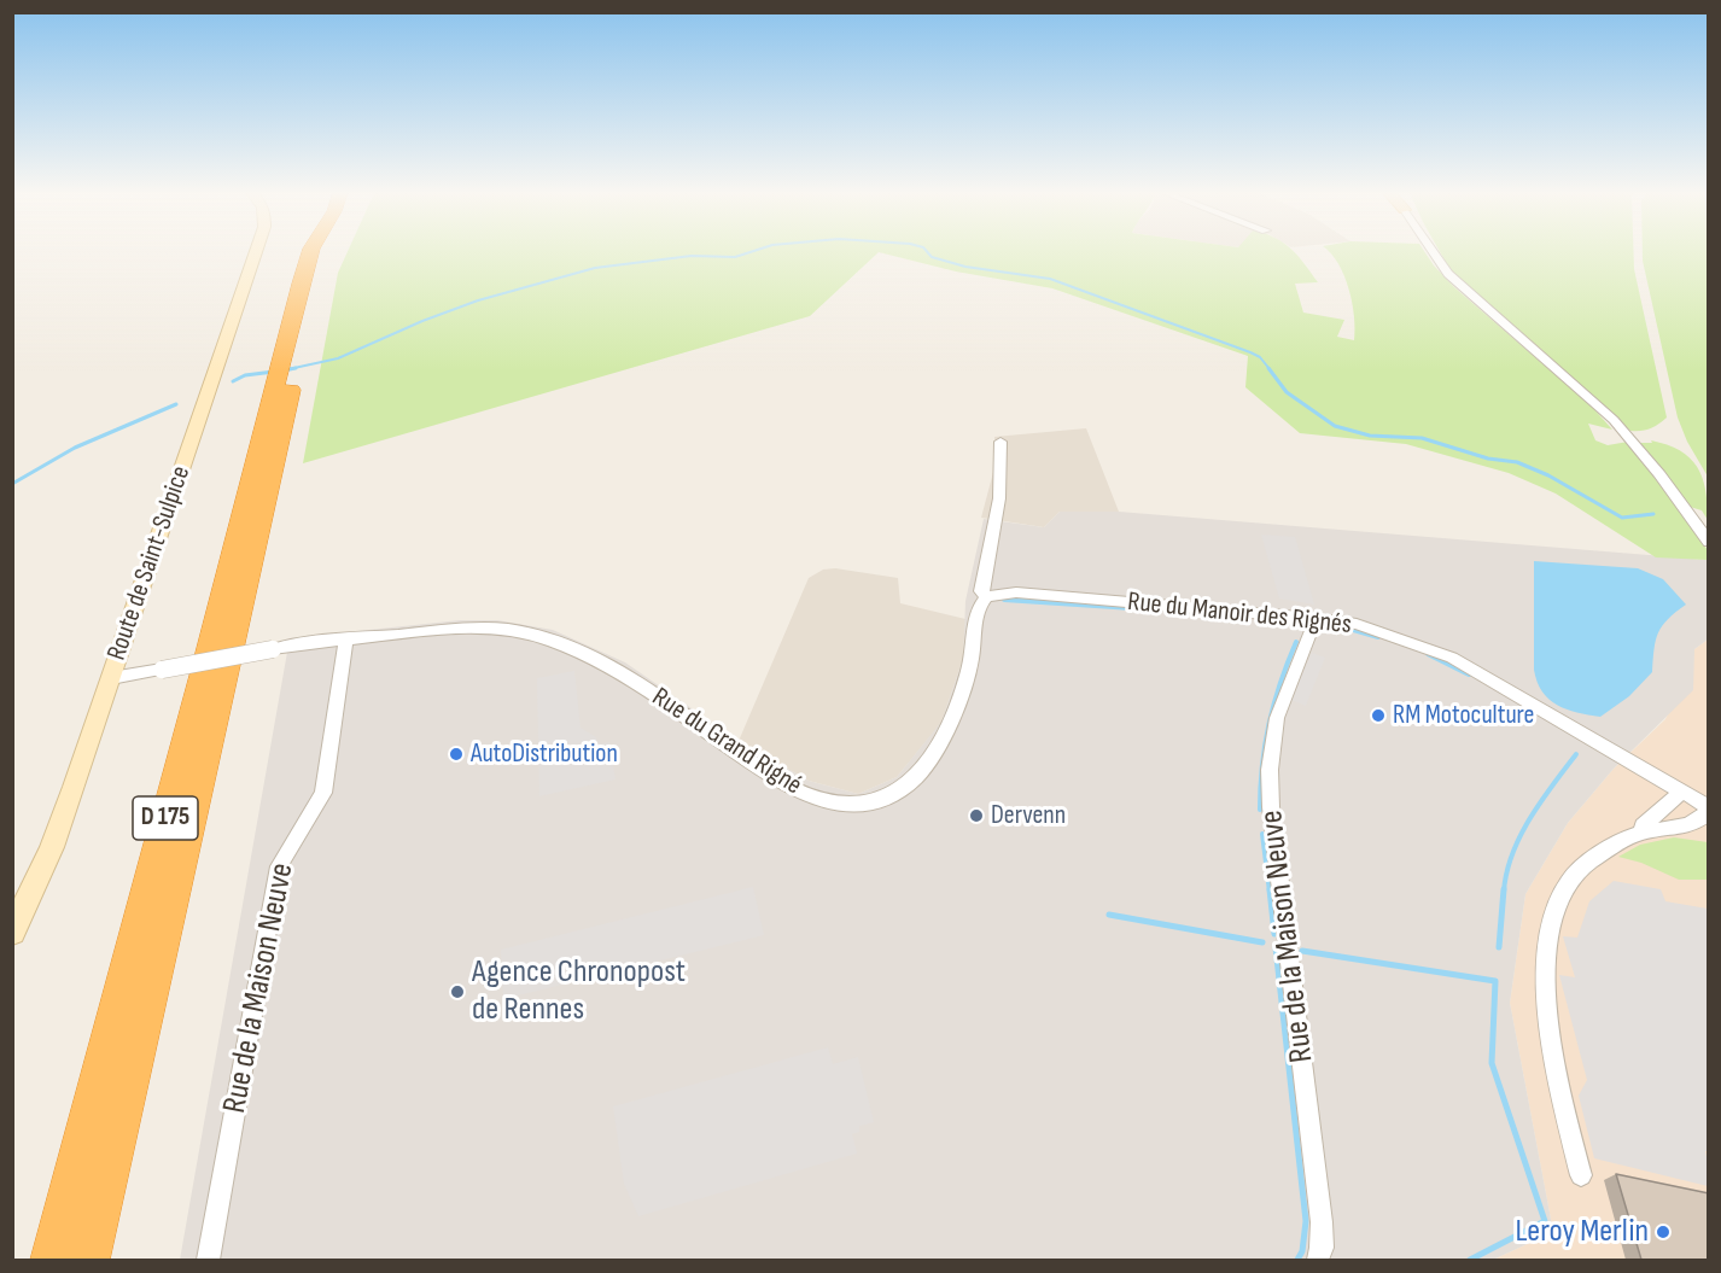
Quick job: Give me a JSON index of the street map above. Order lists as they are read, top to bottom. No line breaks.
{"streets":{"highway":["D 175"],"street":["Route de Saint-Sulpice","Rue du Manoir des Rignés","Rue du Grand Rigné","Rue de la Maison Neuve"]},"crossings":[["Route de Saint-Sulpice","Rue du Grand Rigné"],["Rue du Manoir des Rignés","Rue du Grand Rigné"],["Rue du Manoir des Rignés","Rue de la Maison Neuve"],["Rue du Grand Rigné","Rue de la Maison Neuve"]],"places":["RM Motoculture","AutoDistribution","Dervenn","Agence Chronopost de Rennes","Leroy Merlin"]}
